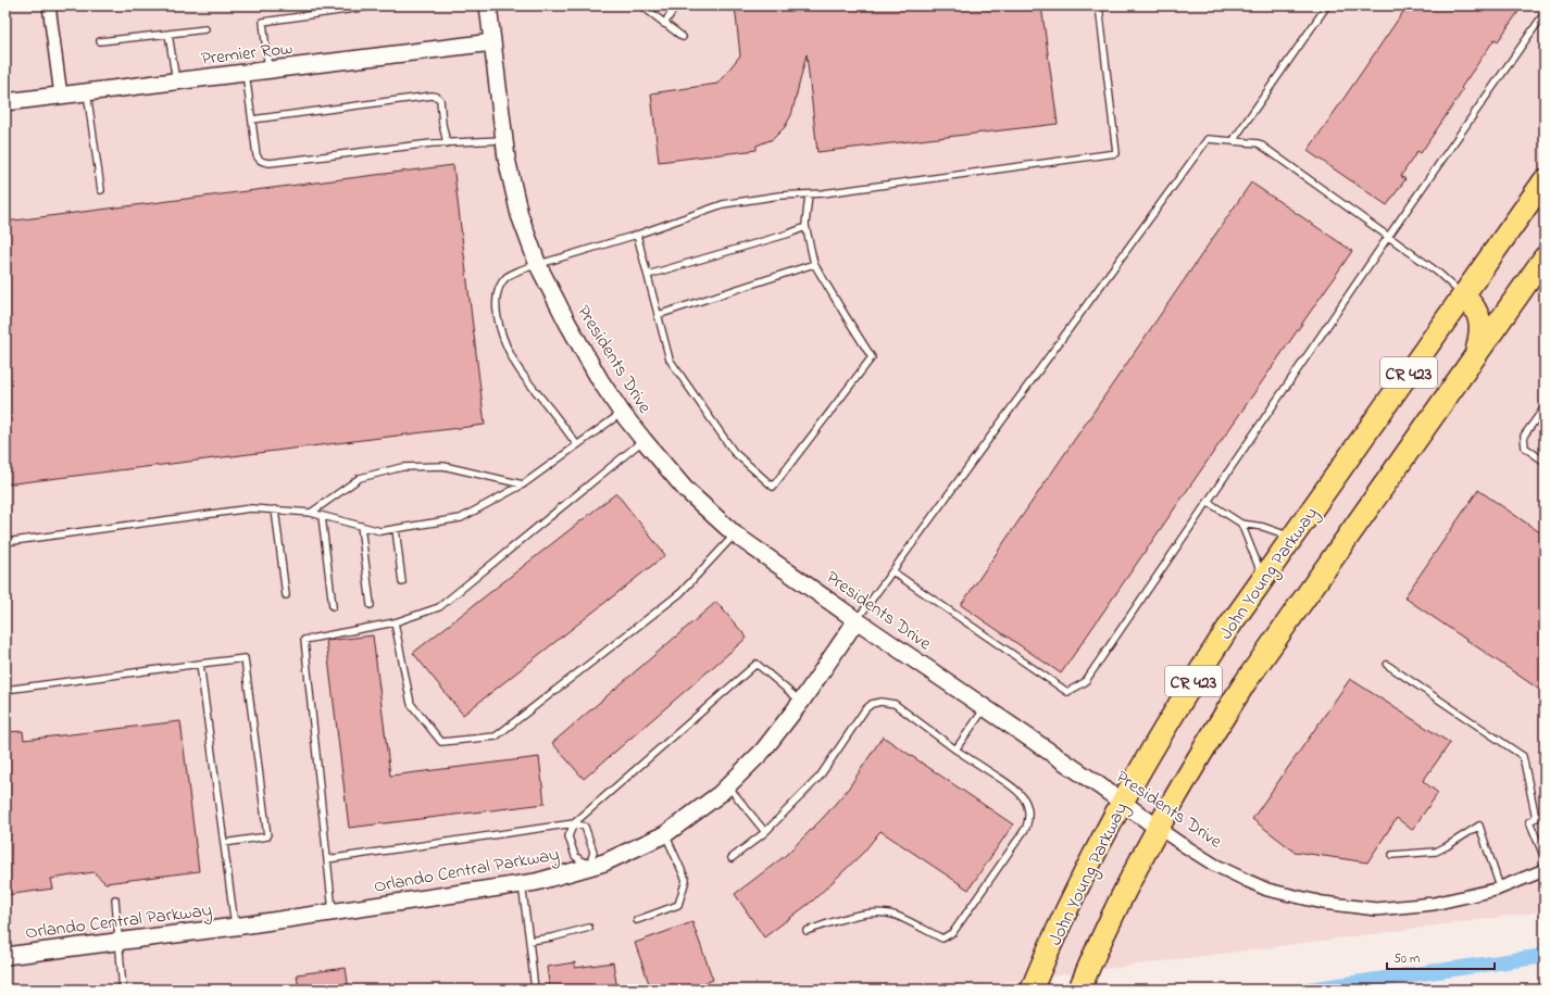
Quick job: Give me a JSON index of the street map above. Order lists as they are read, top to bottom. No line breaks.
{"streets":{"highway":["CR 423","John Young Parkway"],"street":["Premier Row","Presidents Drive","Orlando Central Parkway"]},"crossings":[["Premier Row","Presidents Drive"],["Presidents Drive","CR 423"],["Presidents Drive","John Young Parkway"],["Presidents Drive","Orlando Central Parkway"]],"scale_bar":"50 m"}
